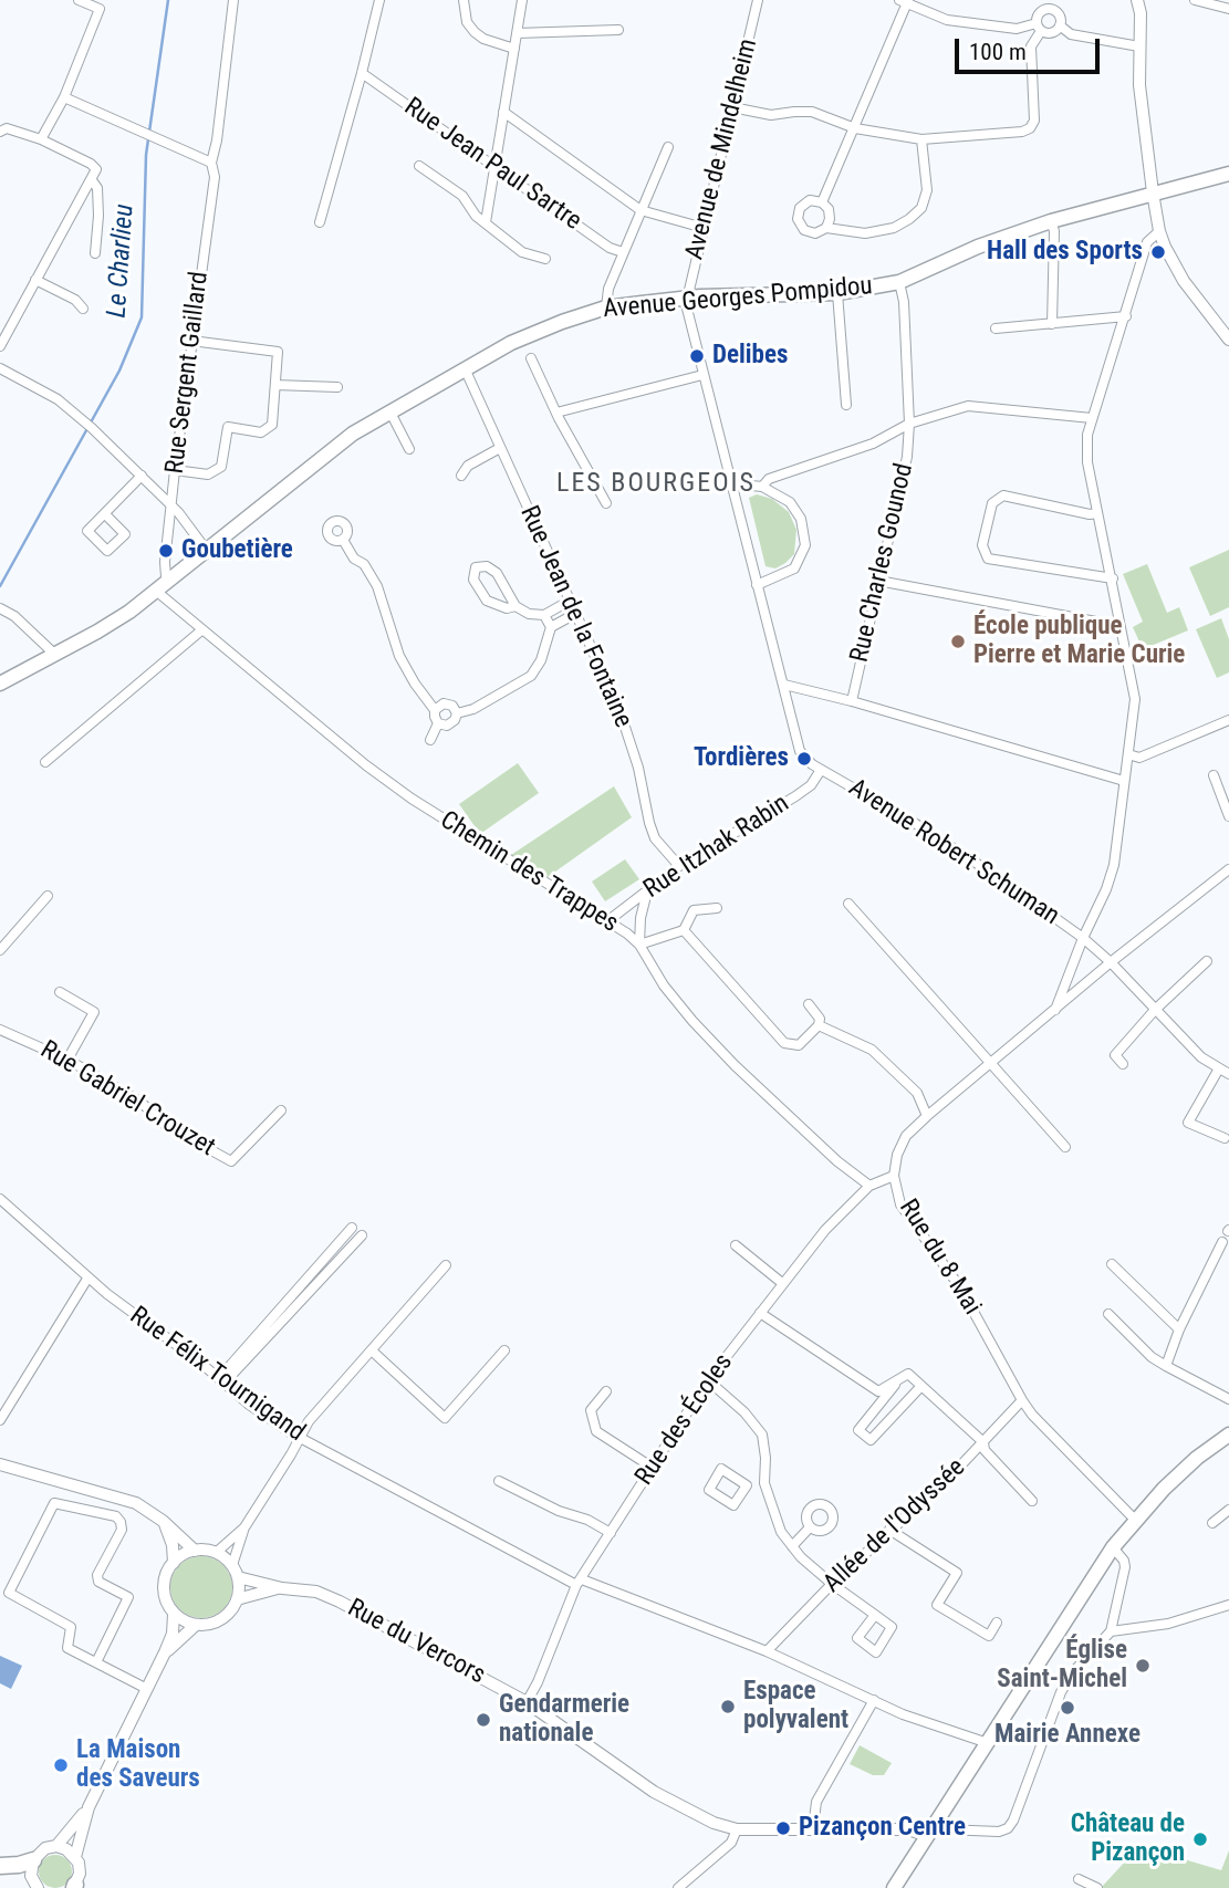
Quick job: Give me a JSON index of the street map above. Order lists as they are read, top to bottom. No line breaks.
{"streets":{"main road":["Avenue Georges Pompidou"],"street":["Avenue de Mindelheim","Rue Jean Paul Sartre","Rue Sergent Gaillard","Rue Charles Gounod","Rue Jean de la Fontaine","Rue Itzhak Rabin","Avenue Robert Schuman","Chemin des Trappes","Rue Gabriel Crouzet","Rue du 8 Mai","Rue Félix Tournigand","Rue des Écoles","Allée de l'Odyssée","Rue du Vercors"]},"crossings":[["Avenue de Mindelheim","Avenue Georges Pompidou"],["Avenue Georges Pompidou","Rue Sergent Gaillard"],["Avenue Georges Pompidou","Rue Charles Gounod"],["Avenue Georges Pompidou","Rue Jean de la Fontaine"],["Avenue Georges Pompidou","Chemin des Trappes"],["Rue Sergent Gaillard","Chemin des Trappes"],["Rue Jean de la Fontaine","Rue Itzhak Rabin"],["Rue Itzhak Rabin","Avenue Robert Schuman"],["Rue Itzhak Rabin","Chemin des Trappes"],["Avenue Robert Schuman","Rue du 8 Mai"],["Chemin des Trappes","Rue des Écoles"],["Rue du 8 Mai","Rue des Écoles"],["Rue du 8 Mai","Allée de l'Odyssée"],["Rue Félix Tournigand","Rue des Écoles"],["Rue Félix Tournigand","Allée de l'Odyssée"],["Rue des Écoles","Rue du Vercors"]],"districts":["LES BOURGEOIS"],"water":["Le Charlieu"],"places":["Hall des Sports","Delibes","Goubetière","École publique Pierre et Marie Curie","Tordières","Église Saint-Michel","Espace polyvalent","Mairie Annexe","Gendarmerie nationale","La Maison des Saveurs","Pizançon Centre","Château de Pizançon"],"scale_bar":"100 m"}
